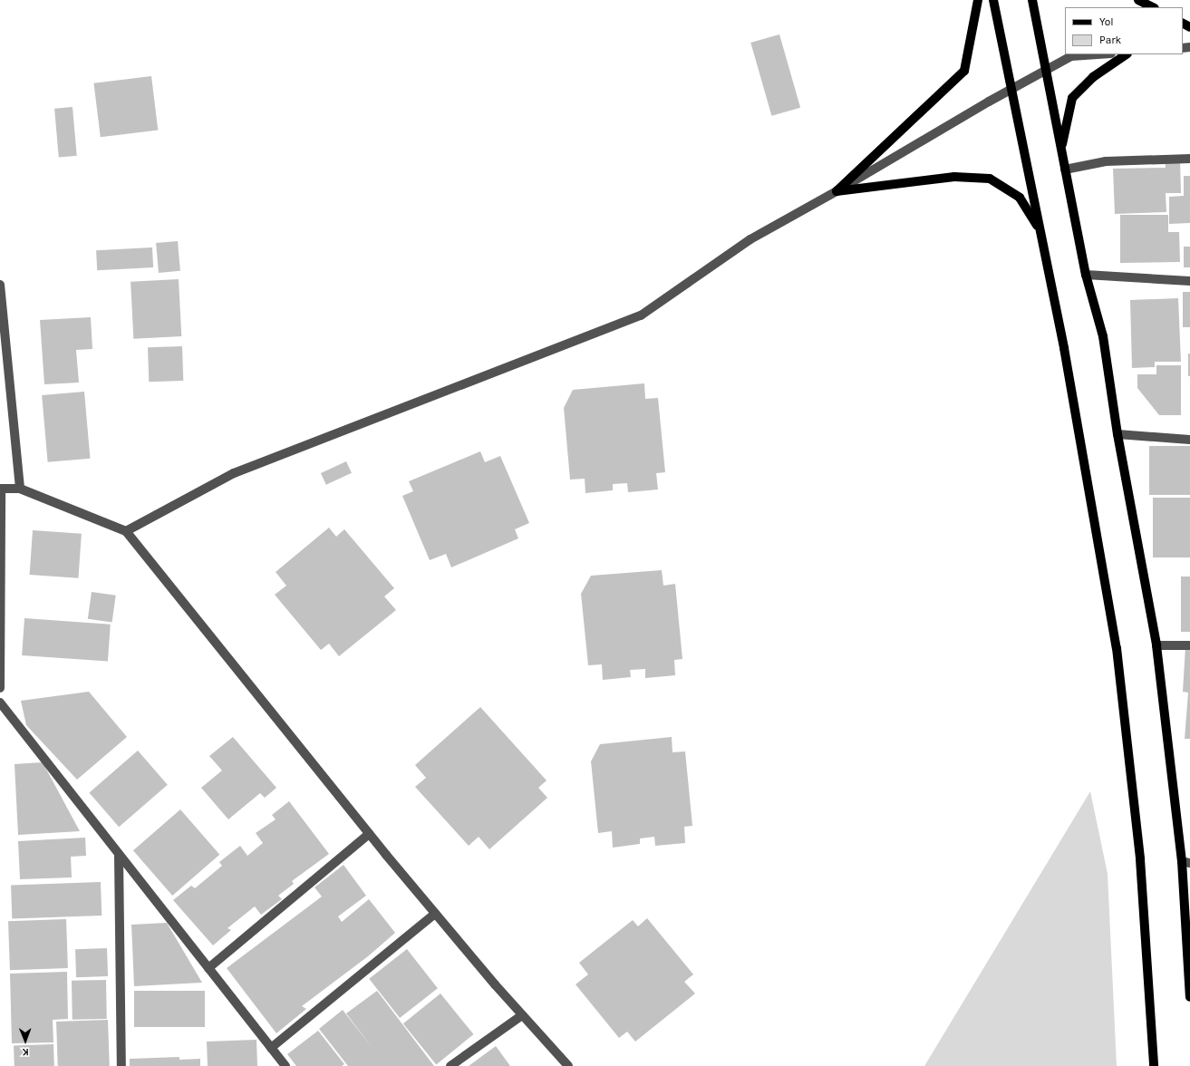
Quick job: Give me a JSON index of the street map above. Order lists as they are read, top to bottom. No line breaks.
{"legend":["Yol","Park"],"north":"bottom"}
